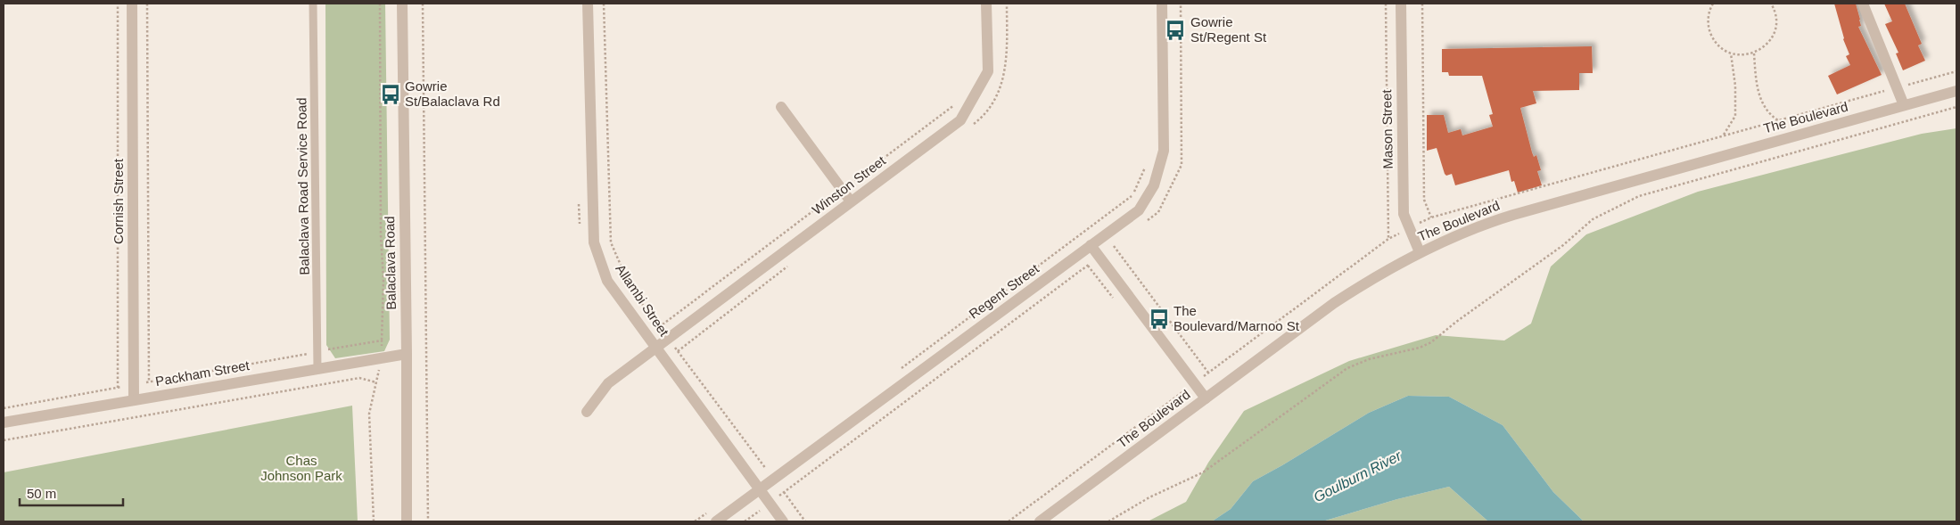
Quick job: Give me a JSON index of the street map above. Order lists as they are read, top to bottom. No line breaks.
{"streets":{"street":["The Boulevard","Mason Street","Winston Street","Cornish Street","Balaclava Road","Regent Street","Allambi Street","Packham Street"],"lane":["Balaclava Road Service Road"]},"crossings":[["The Boulevard","Mason Street"],["Winston Street","Allambi Street"],["Balaclava Road Service Road","Packham Street"],["Cornish Street","Packham Street"],["Balaclava Road","Packham Street"],["Regent Street","Allambi Street"]],"water":["Goulburn River"],"parks":["Chas Johnson Park"],"places":{"bus stop":["Gowrie St/Regent St","Gowrie St/Balaclava Rd","The Boulevard/Marnoo St"]},"scale_bar":"50 m"}
